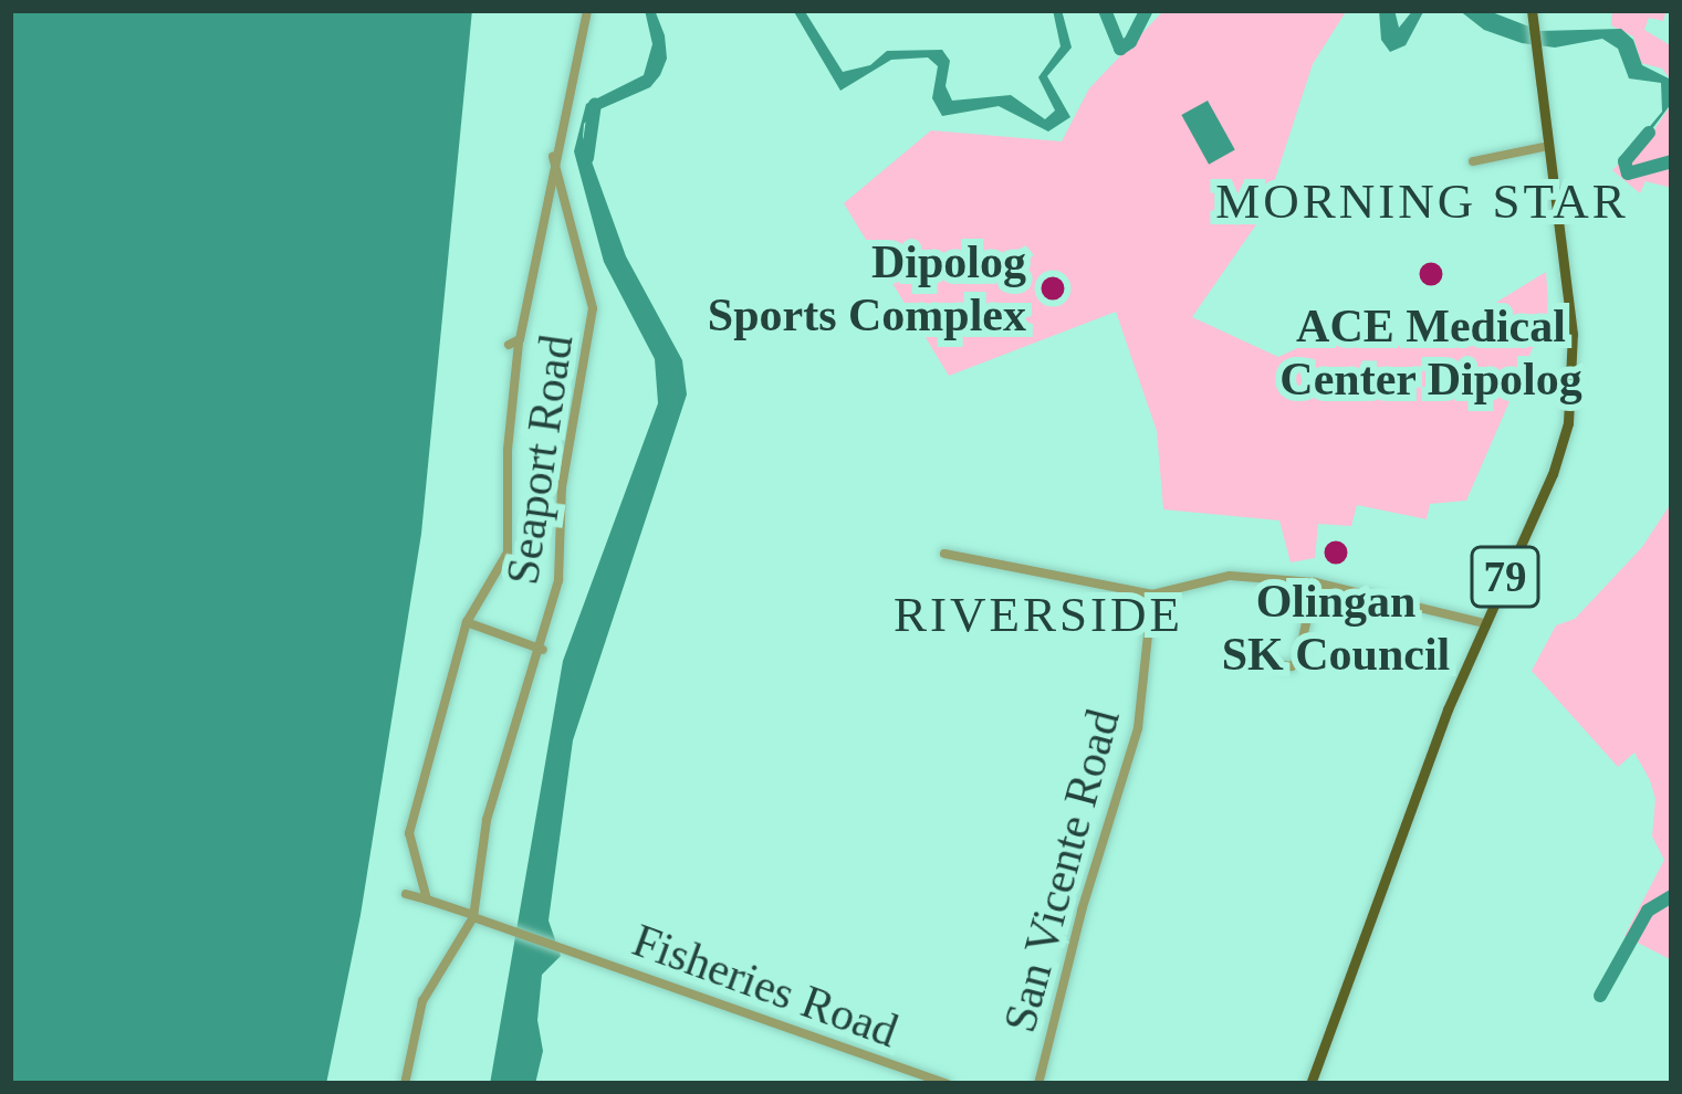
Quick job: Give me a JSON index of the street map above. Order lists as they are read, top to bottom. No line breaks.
{"streets":{"main road":["79"],"street":["Seaport Road","San Vicente Road","Fisheries Road"]},"crossings":[["Seaport Road","Fisheries Road"]],"districts":["MORNING STAR","RIVERSIDE"],"places":["ACE Medical Center Dipolog","Dipolog Sports Complex","Olingan SK Council"]}
